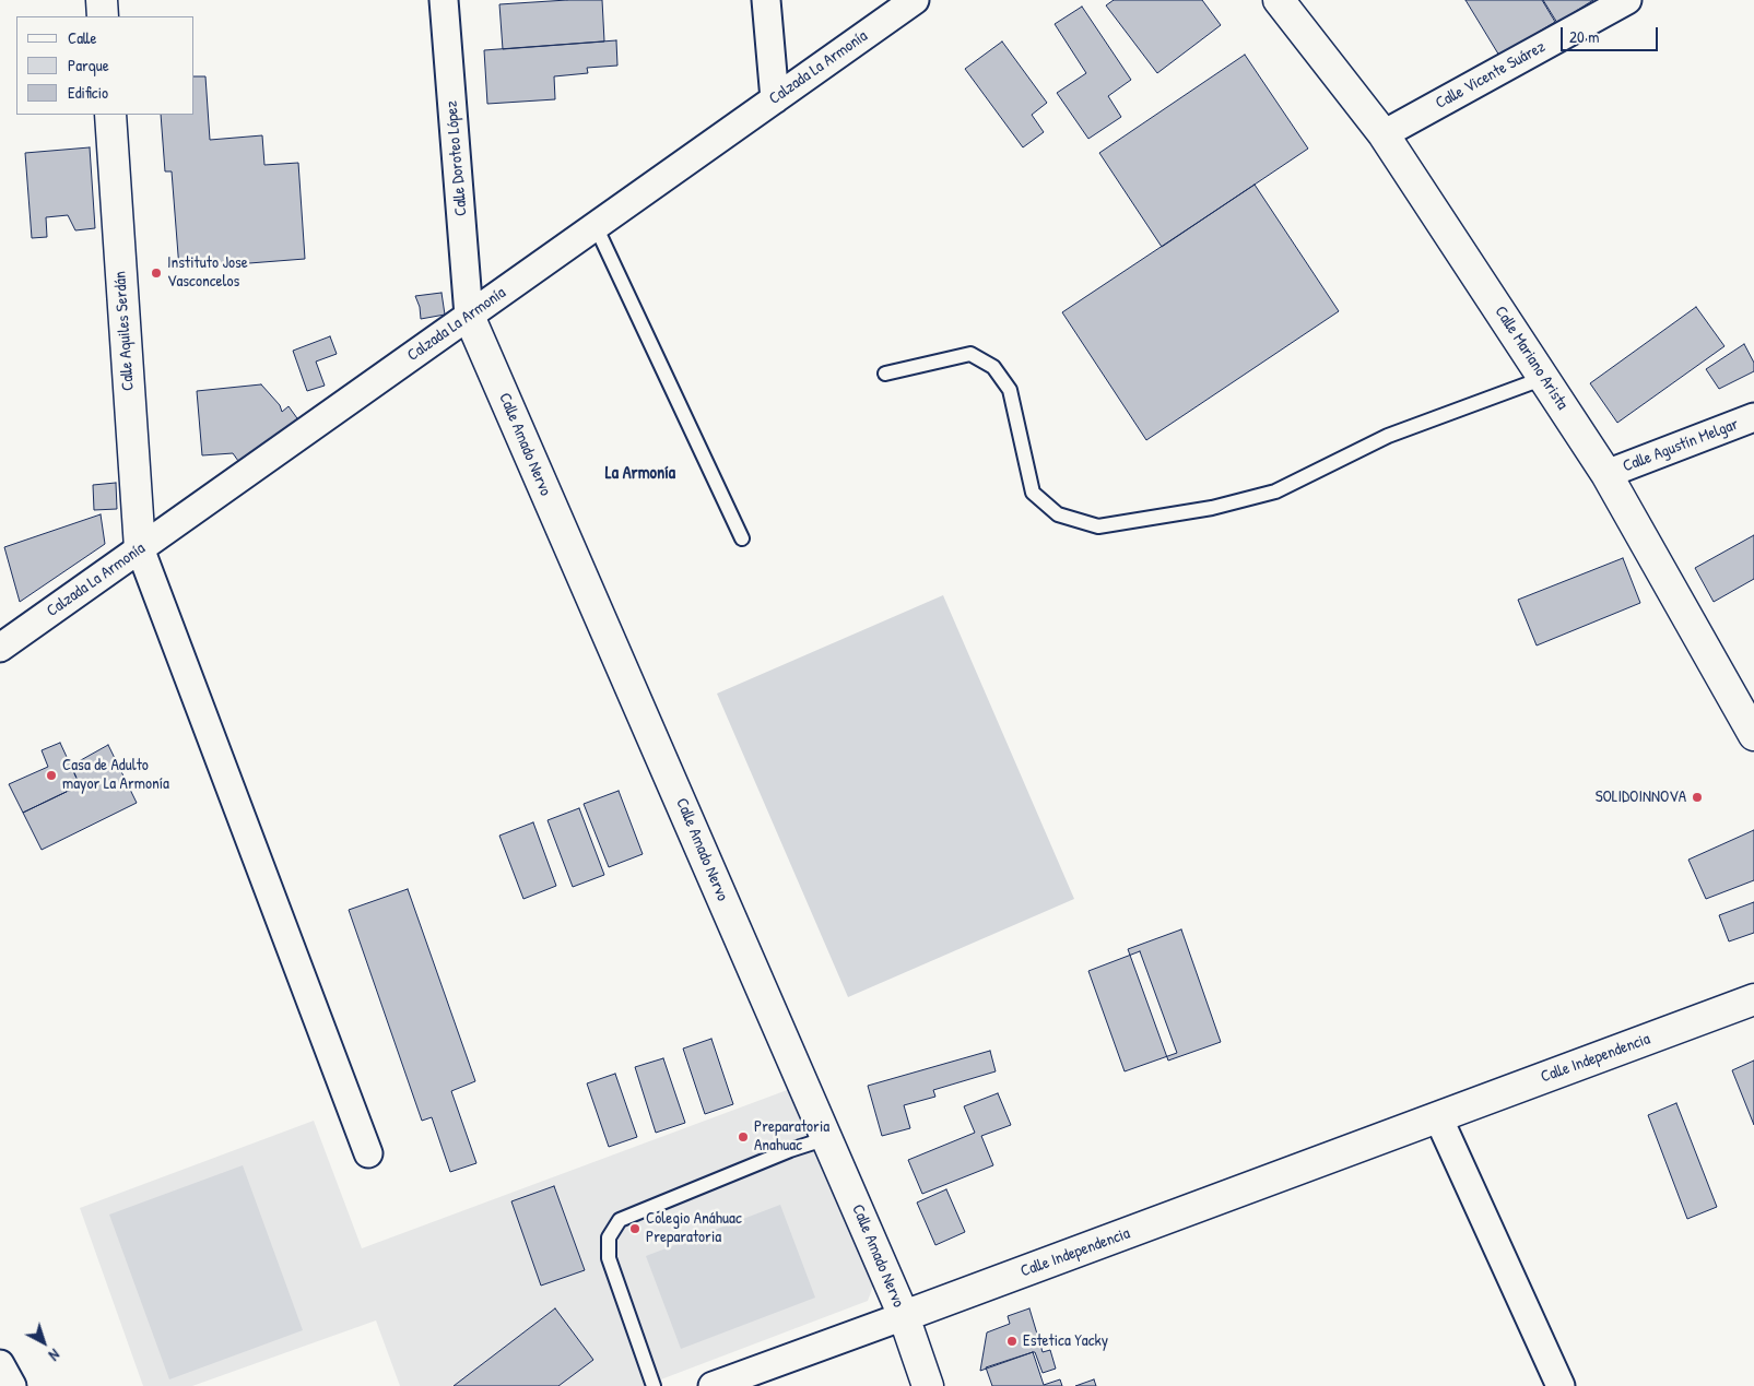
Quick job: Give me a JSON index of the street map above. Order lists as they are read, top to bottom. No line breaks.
{"streets":{"street":["Calzada La Armonía","Calle Vicente Suárez","Calle Doroteo López","Calle Aquiles Serdán","Calle Mariano Arista","Calle Amado Nervo","Calle Agustín Melgar","Calle Independencia"]},"crossings":[["Calzada La Armonía","Calle Doroteo López"],["Calzada La Armonía","Calle Aquiles Serdán"],["Calzada La Armonía","Calle Amado Nervo"],["Calle Vicente Suárez","Calle Mariano Arista"],["Calle Doroteo López","Calle Amado Nervo"],["Calle Mariano Arista","Calle Agustín Melgar"],["Calle Amado Nervo","Calle Independencia"]],"districts":["La Armonía"],"places":["Instituto Jose Vasconcelos","Casa de Adulto mayor La Armonía","SOLIDOINNOVA","Preparatoria Anahuac","Colegio Anáhuac Preparatoria","Estetica Yacky"],"legend":["Calle","Parque","Edificio"],"scale_bar":"20 m","north":"bottom right"}
